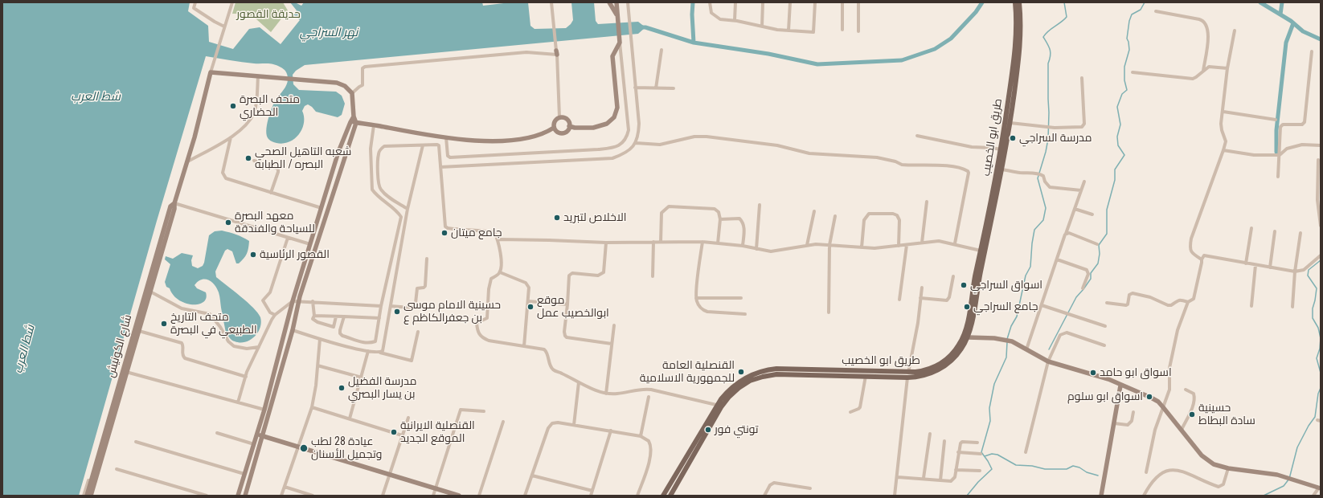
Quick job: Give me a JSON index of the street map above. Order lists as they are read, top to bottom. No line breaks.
{"streets":{"main road":["طريق ابو الخصيب","شارع الكونيش"]},"water":["نهر السراجي","شط العرب"],"parks":["حديقة القصور"],"places":["متحف البصرة الحضاري","مدرسة السراجي","شعبه التاهيل الصحي البصره / الطبابه","الاخلاص لتبريد","معهد البصرة للسياحة والفندقة","جامع ميتان","القصور الرئاسية","اسواق السراجي","موقع ابوالخصيب عمل","جامع السراجي","حسينية الامام موسى بن جعفرالكاظم ع","متحف التاريخ الطبيعي في البصرة","القنصلية العامة للجمهورية الاسلامية","اسواق ابو حامد","مدرسة الفضيل بن يسار البصري","اسواق ابو سلوم","حسينية سادة البطاط","تونتي فور","القنصلية الايرانية الموقع الجديد","عيادة 28 لطب وتجميل الأسنان"]}
